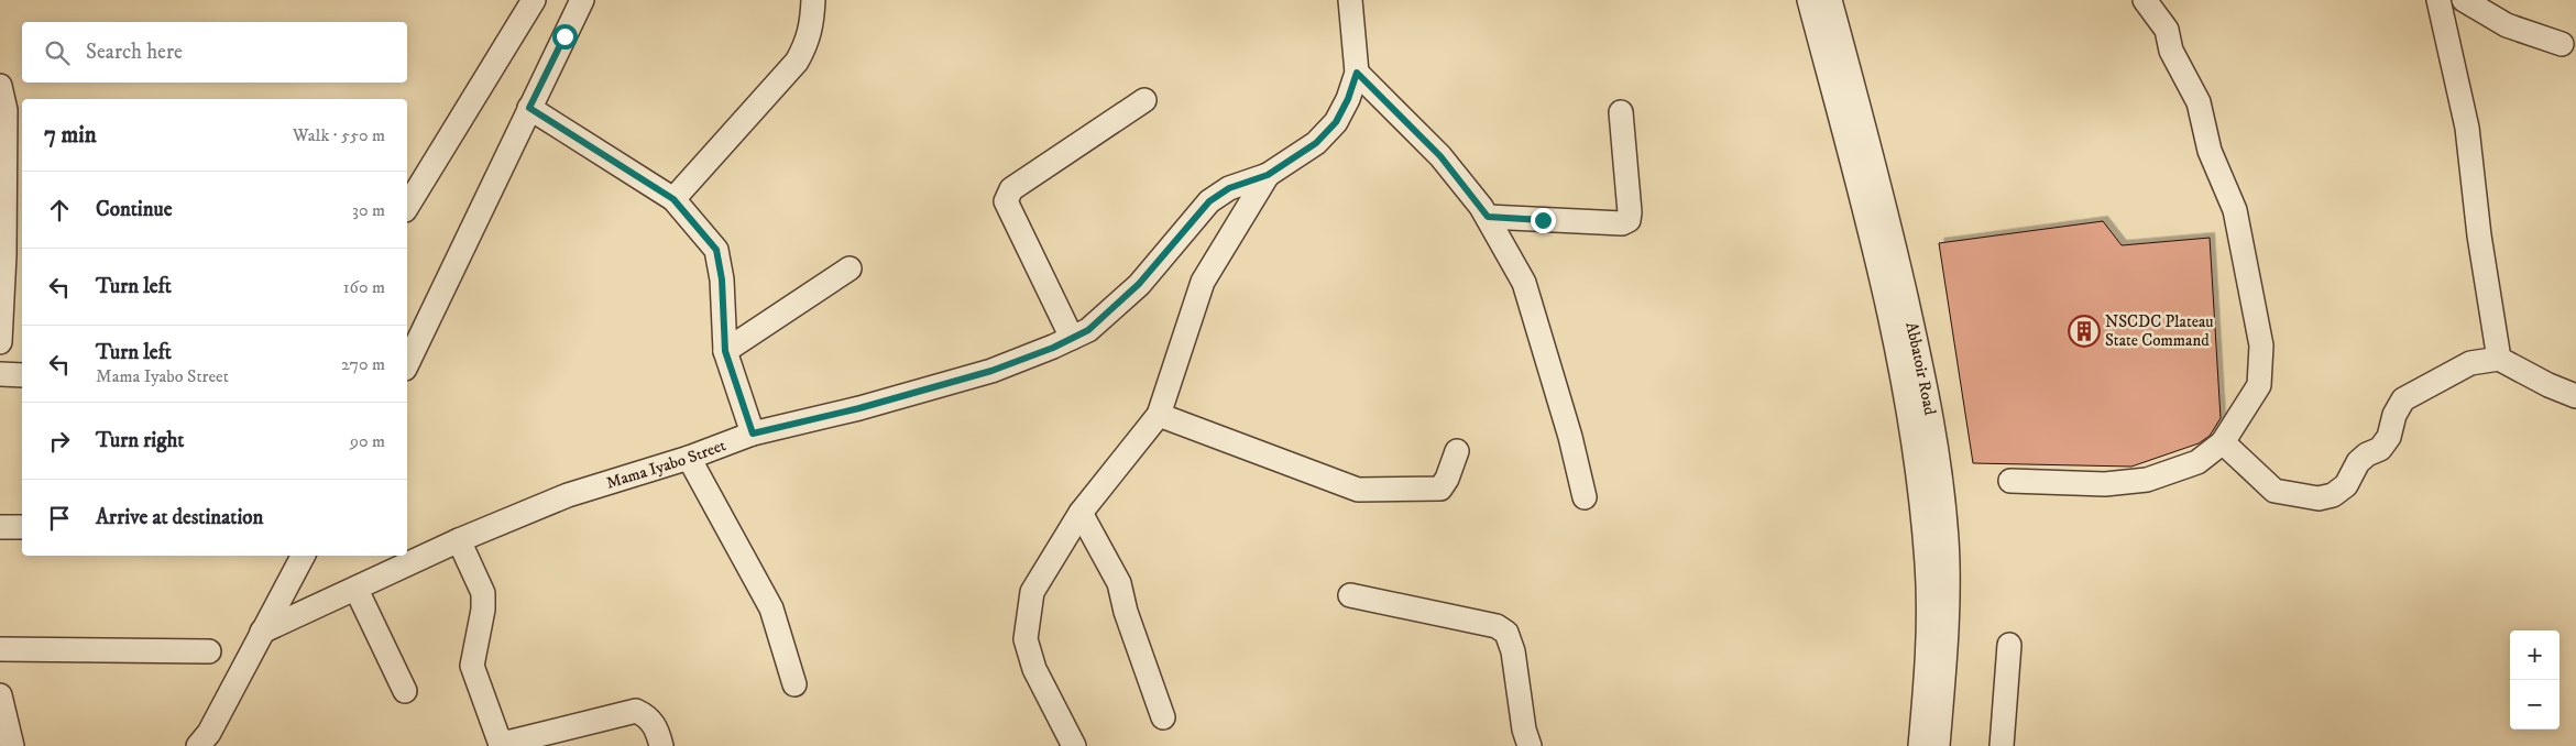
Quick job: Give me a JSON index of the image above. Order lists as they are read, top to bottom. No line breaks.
{"streets":{"street":["Abbatoir Road","Mama Iyabo Street"]},"places":{"building":["NSCDC Plateau State Command"]},"page":{"search":"Search here","heading":["7 min","Walk · 550 m"],"list":[["Continue","30 m"],["Turn left","160 m"],["Turn left","Mama Iyabo Street","270 m"],["Turn right","90 m"],"Arrive at destination"],"map_buttons":["+","−"]}}
